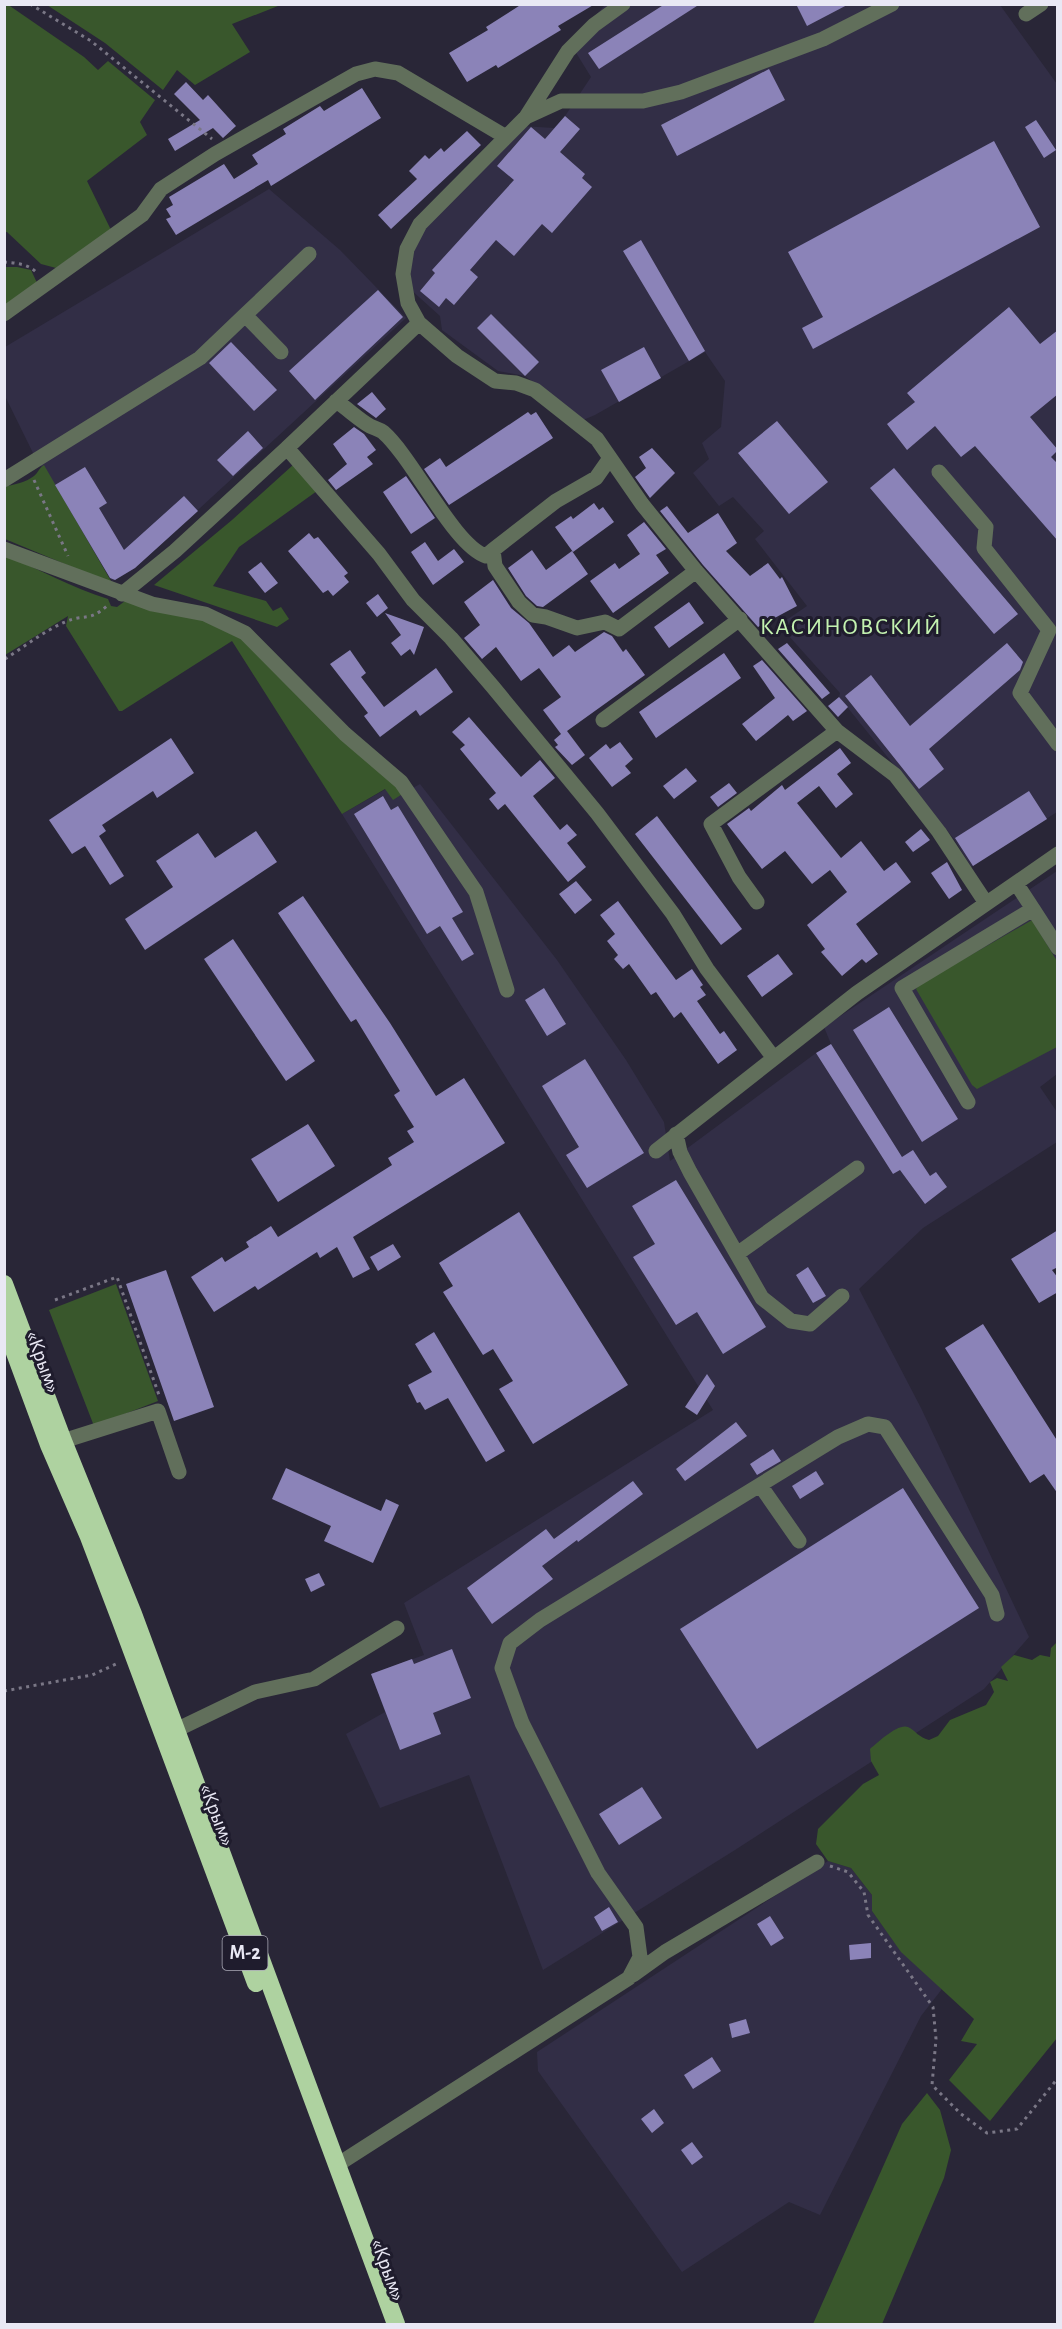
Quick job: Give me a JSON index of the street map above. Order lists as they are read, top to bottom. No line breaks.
{"streets":{"highway":["«Крым»","М-2"]},"districts":["КАСИНОВСКИЙ"]}
